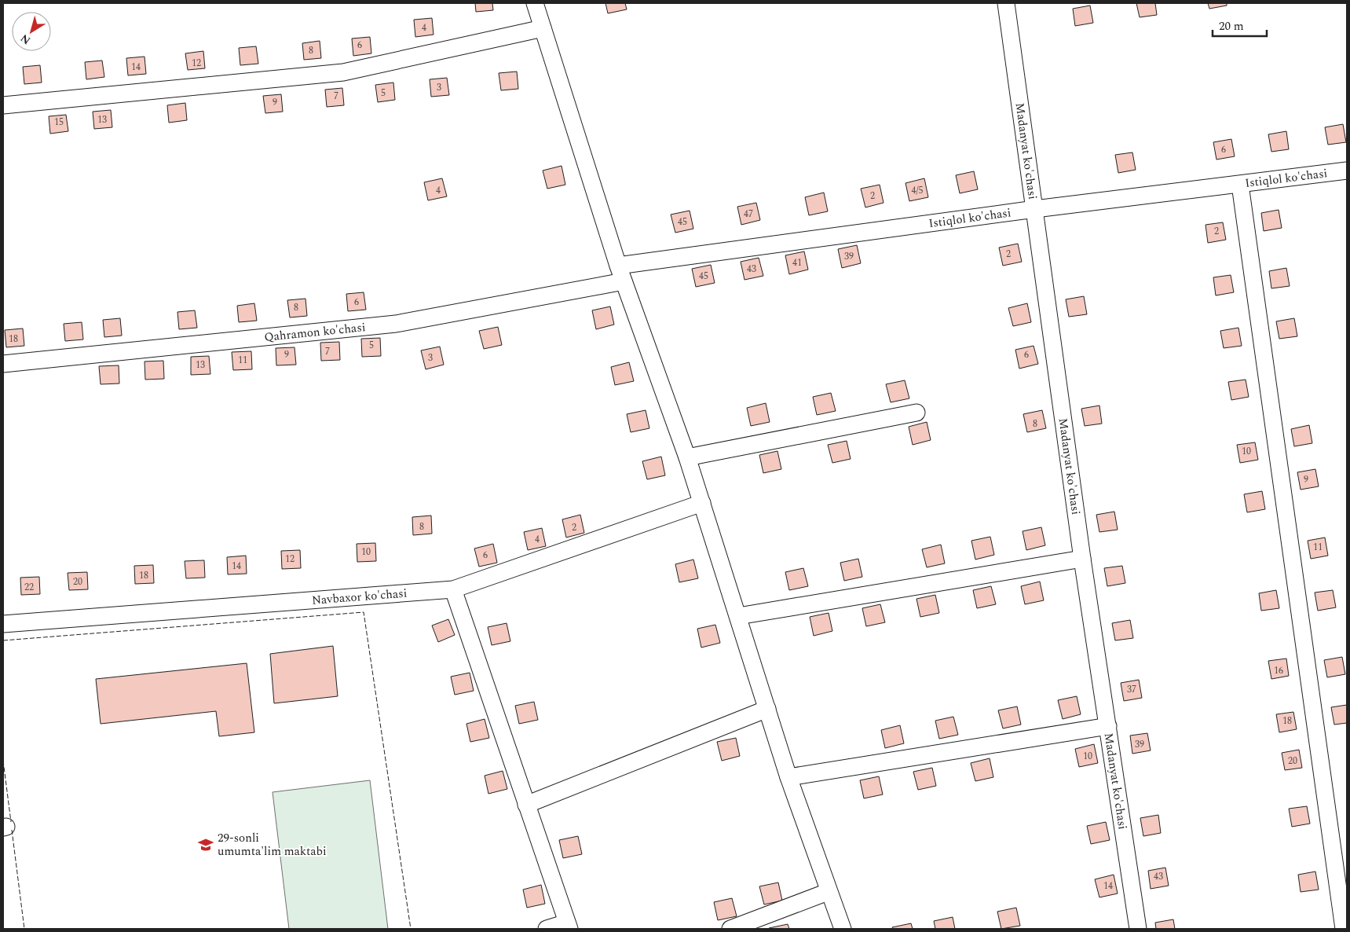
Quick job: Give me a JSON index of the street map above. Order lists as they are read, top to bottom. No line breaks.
{"streets":{"street":["Madanyat ko'chasi","Istiqlol ko'chasi","Qahramon ko'chasi","Navbaxor ko'chasi"]},"crossings":[["Madanyat ko'chasi","Istiqlol ko'chasi"],["Istiqlol ko'chasi","Qahramon ko'chasi"]],"places":{"school or university":["29-sonli umumta'lim maktabi"]},"house_numbers":["4","6","8","12","14","3","5","7","9","13","15","6","4","4/5","2","47","45","2","2","39","41","43","45","6","8","18","5","7","9","6","3","11","13","8","10","9","8","2","4","11","10","6","12","14","18","20","22","16","37","18","39","10","20","43","14"],"scale_bar":"20 m","north":"bottom left"}
